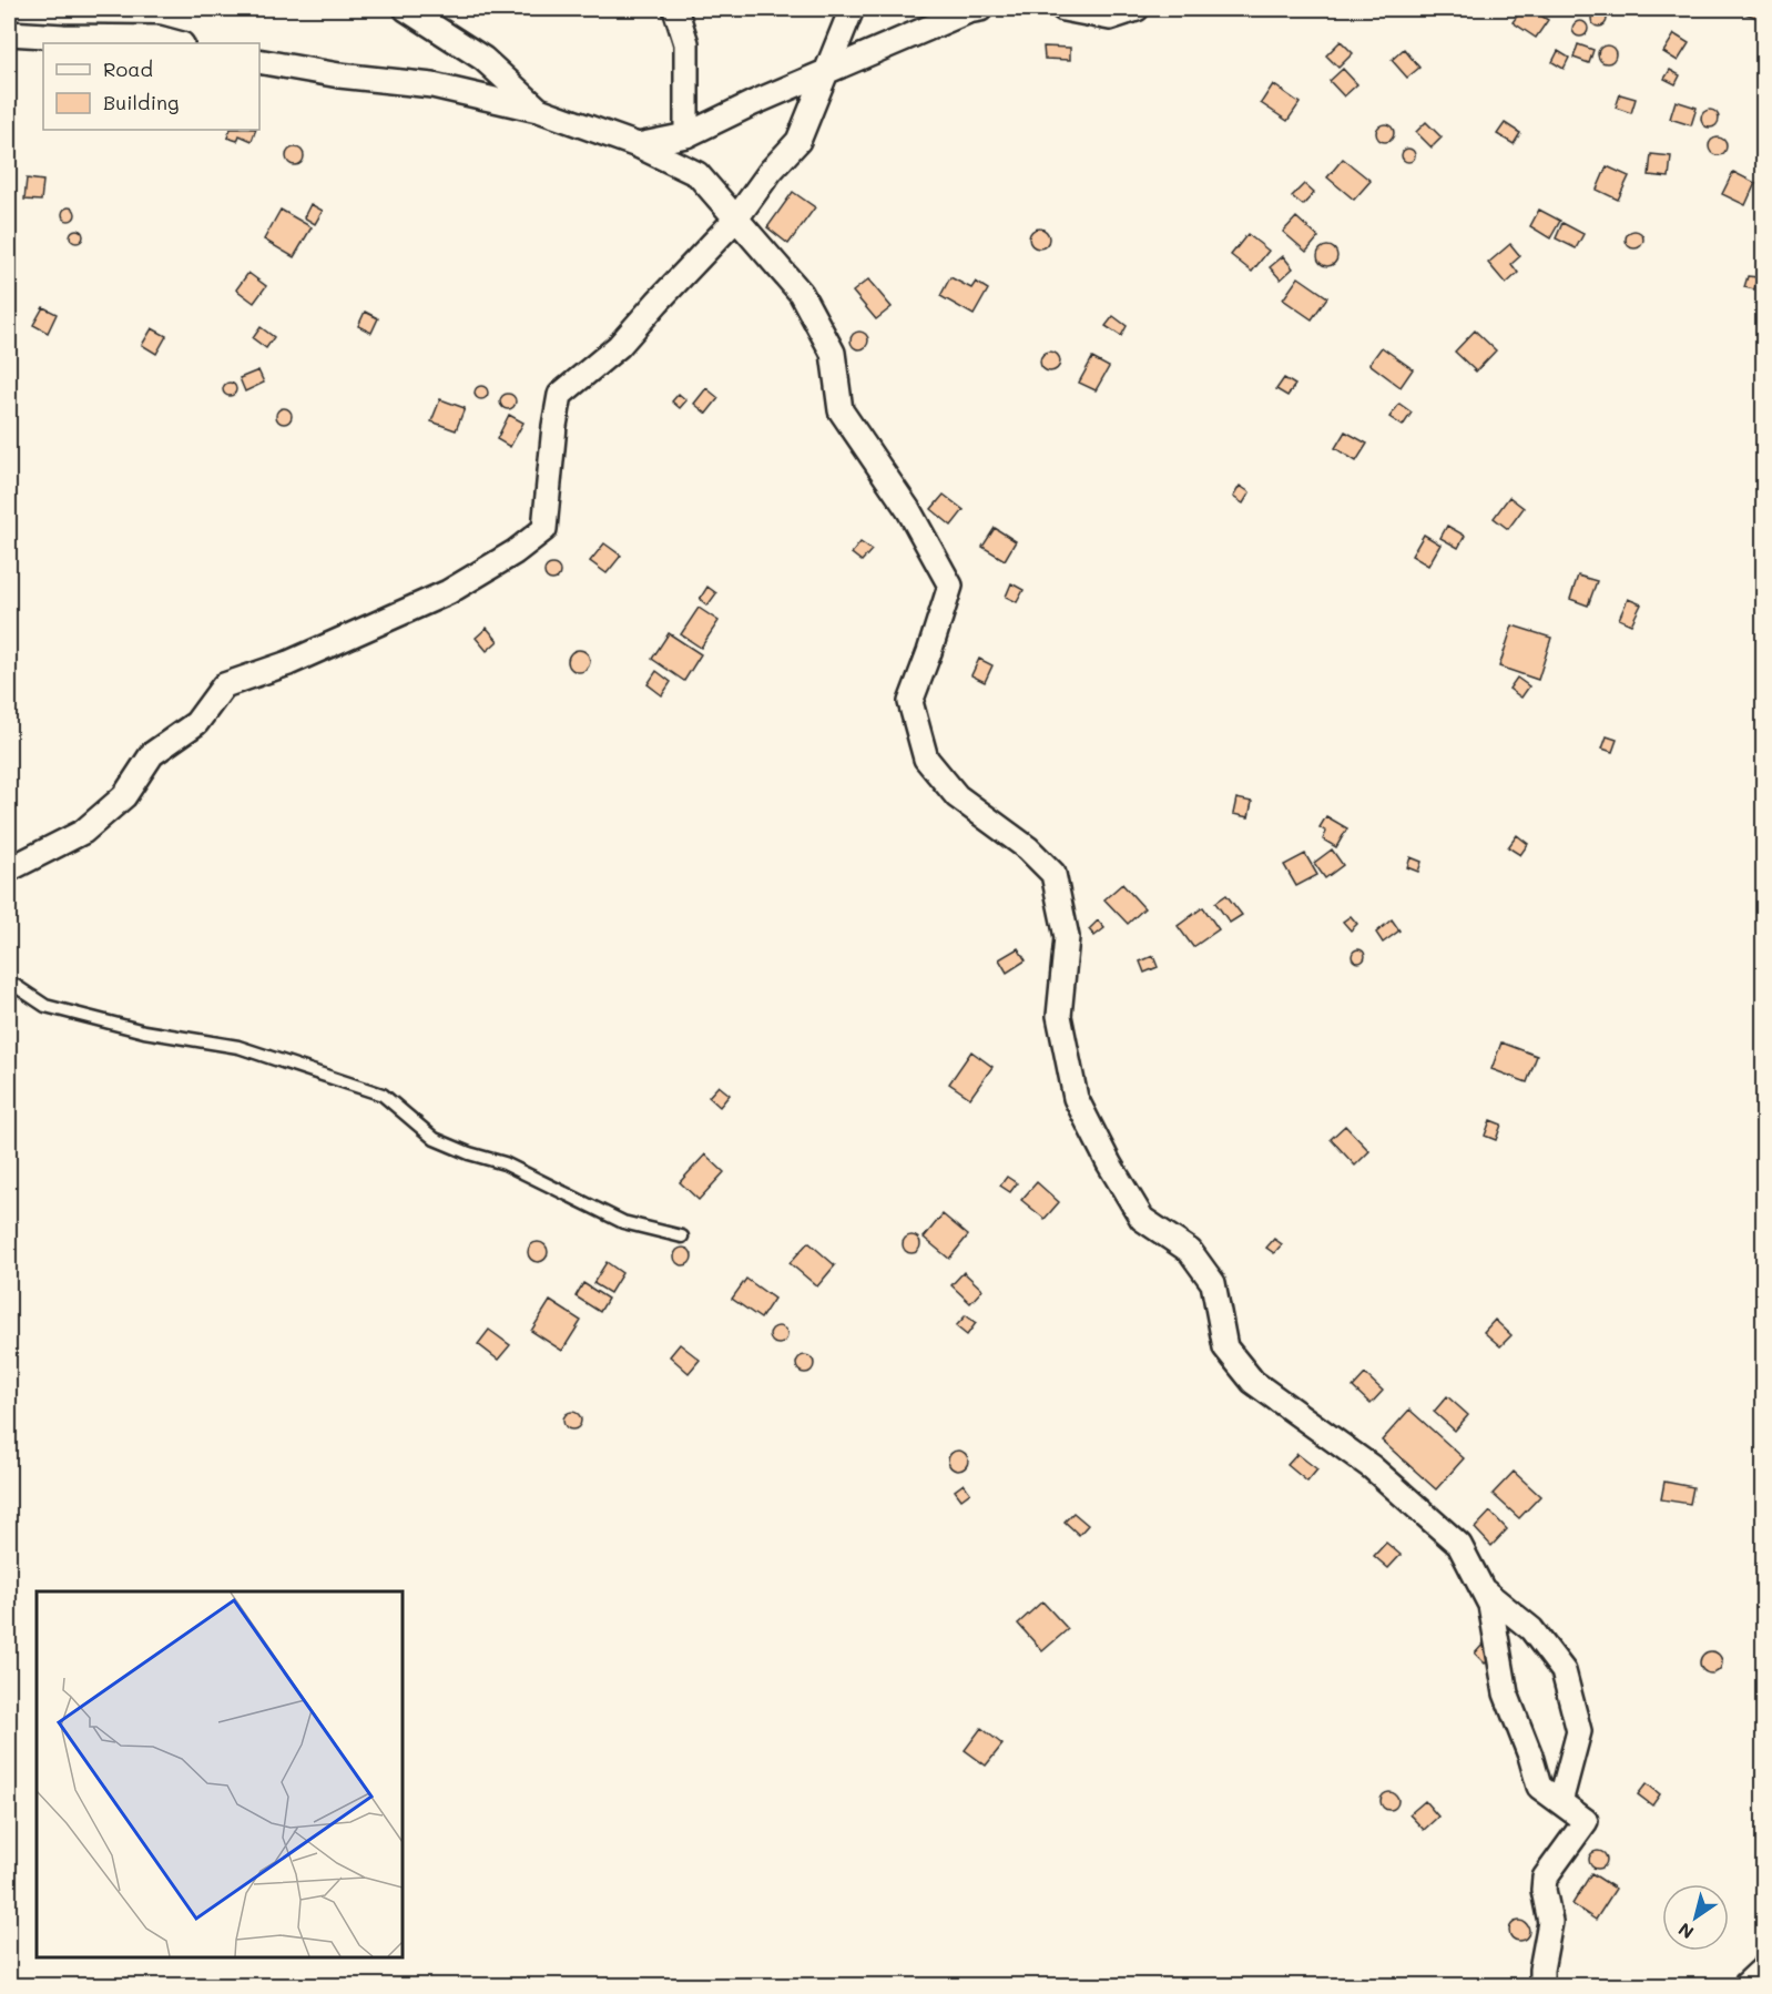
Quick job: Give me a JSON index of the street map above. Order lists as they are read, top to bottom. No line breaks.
{"legend":["Road","Building"],"north":"bottom left"}
